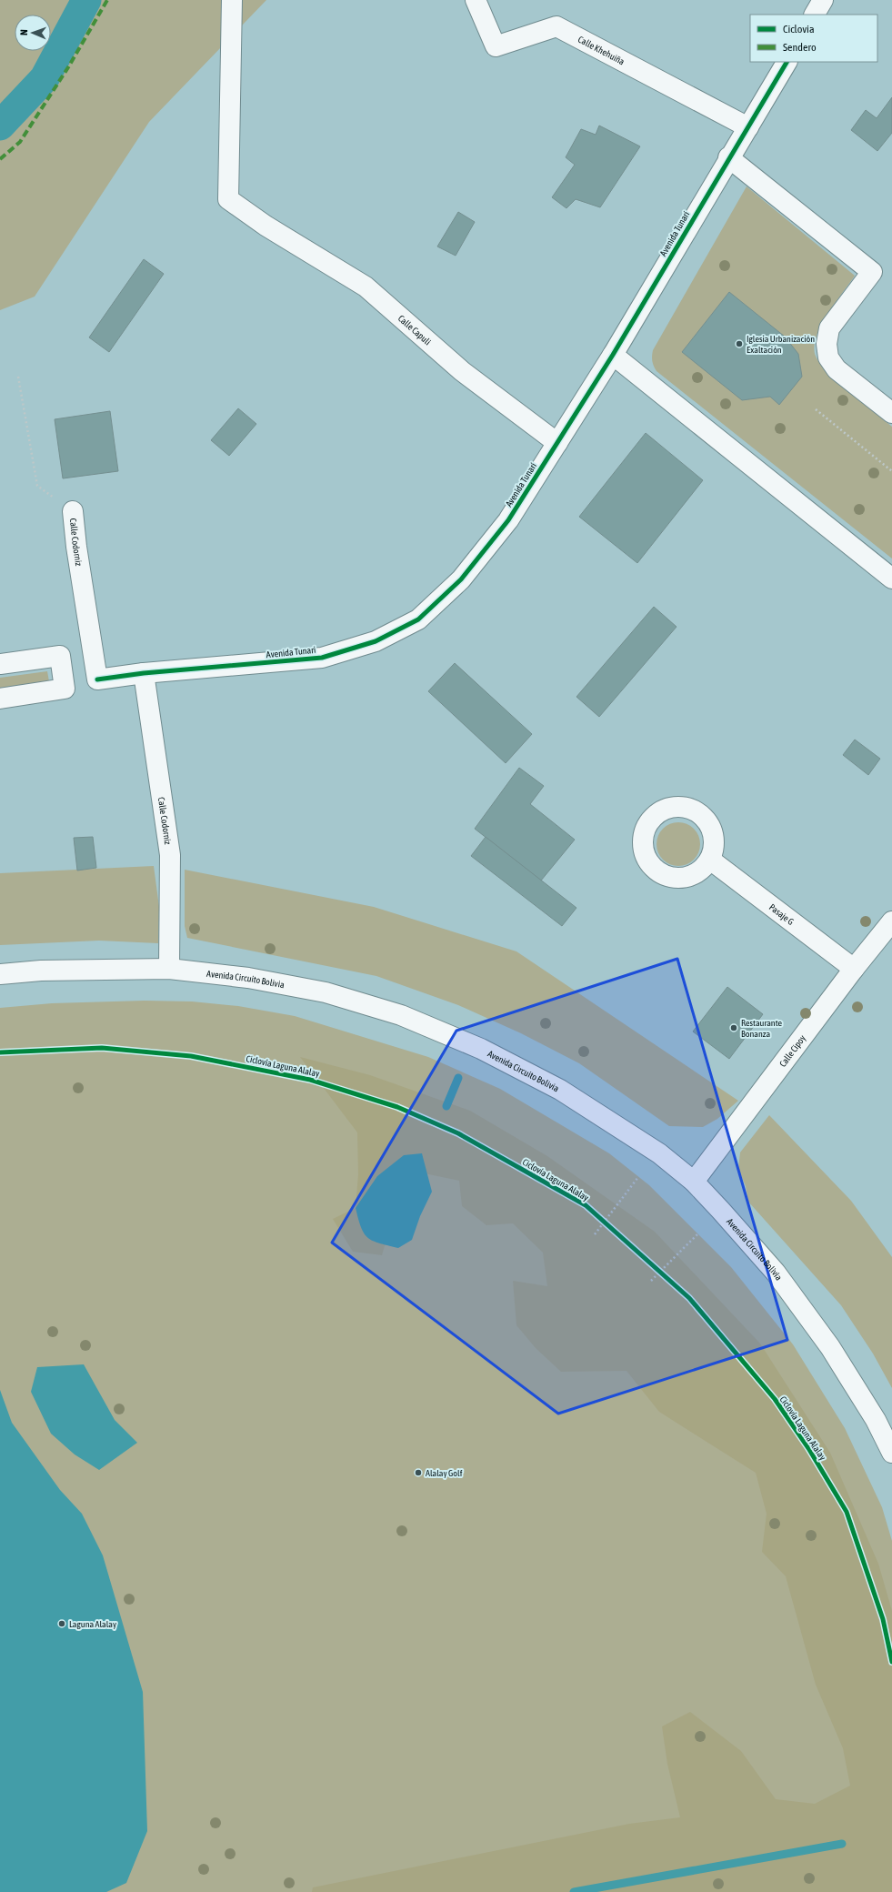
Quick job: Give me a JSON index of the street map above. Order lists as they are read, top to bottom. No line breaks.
{"streets":{"street":["Calle Khehuiña","Avenida Tunari","Calle Capuli","Calle Codorniz","Pasaje G","Avenida Circuito Bolivia","Calle Cipoy"],"cycle path":["Ciclovía Laguna Alalay"]},"crossings":[["Calle Khehuiña","Avenida Tunari"],["Avenida Tunari","Calle Capuli"],["Avenida Tunari","Calle Codorniz"],["Calle Codorniz","Avenida Circuito Bolivia"],["Pasaje G","Calle Cipoy"],["Avenida Circuito Bolivia","Calle Cipoy"]],"places":["Iglesia Urbanización Exaltación","Restaurante Bonanza","Alalay Golf","Laguna Alalay"],"legend":["Ciclovía","Sendero"],"north":"left"}
